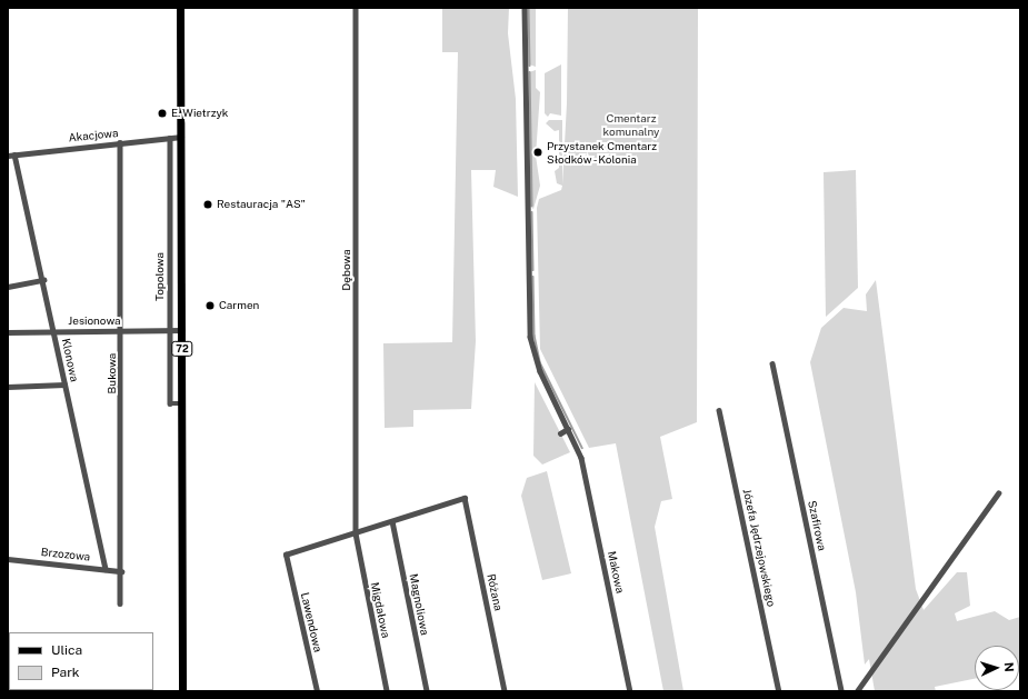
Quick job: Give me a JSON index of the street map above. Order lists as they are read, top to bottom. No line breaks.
{"streets":{"main road":["72"],"street":["Akacjowa","Dębowa","Topolowa","Jesionowa","Klonowa","Bukowa","Szafirowa","Józefa Jędrzejowskiego","Brzozowa","Makowa","Różana","Magnoliowa","Migdałowa","Lawendowa"]},"crossings":[["Akacjowa","Topolowa"],["Akacjowa","72"],["Akacjowa","Klonowa"],["Akacjowa","Bukowa"],["Dębowa","Migdałowa"],["Dębowa","Lawendowa"],["Topolowa","Jesionowa"],["Topolowa","72"],["Jesionowa","72"],["Jesionowa","Klonowa"],["Jesionowa","Bukowa"],["Klonowa","Brzozowa"],["Bukowa","Brzozowa"],["Różana","Magnoliowa"],["Migdałowa","Lawendowa"]],"parks":["Cmentarz komunalny"],"places":["E. Wietrzyk","Przystanek Cmentarz Słodków - Kolonia","Restauracja \"AS\"","Carmen"],"legend":["Ulica","Park"],"north":"right"}
